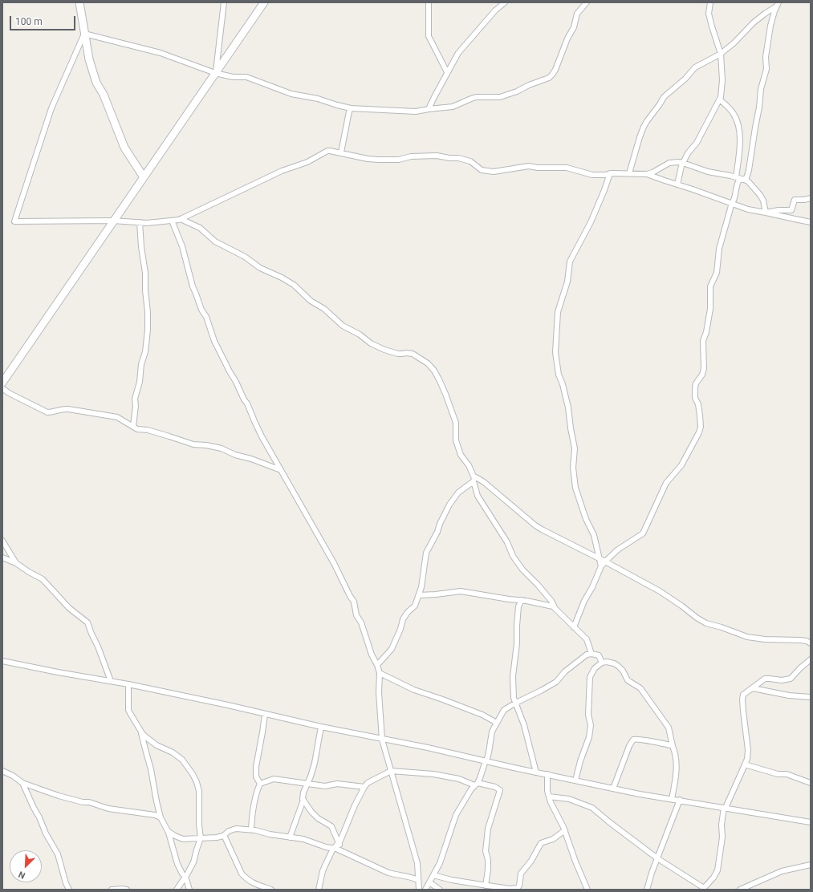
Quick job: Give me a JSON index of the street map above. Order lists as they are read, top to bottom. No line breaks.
{"scale_bar":"100 m","north":"bottom left"}
